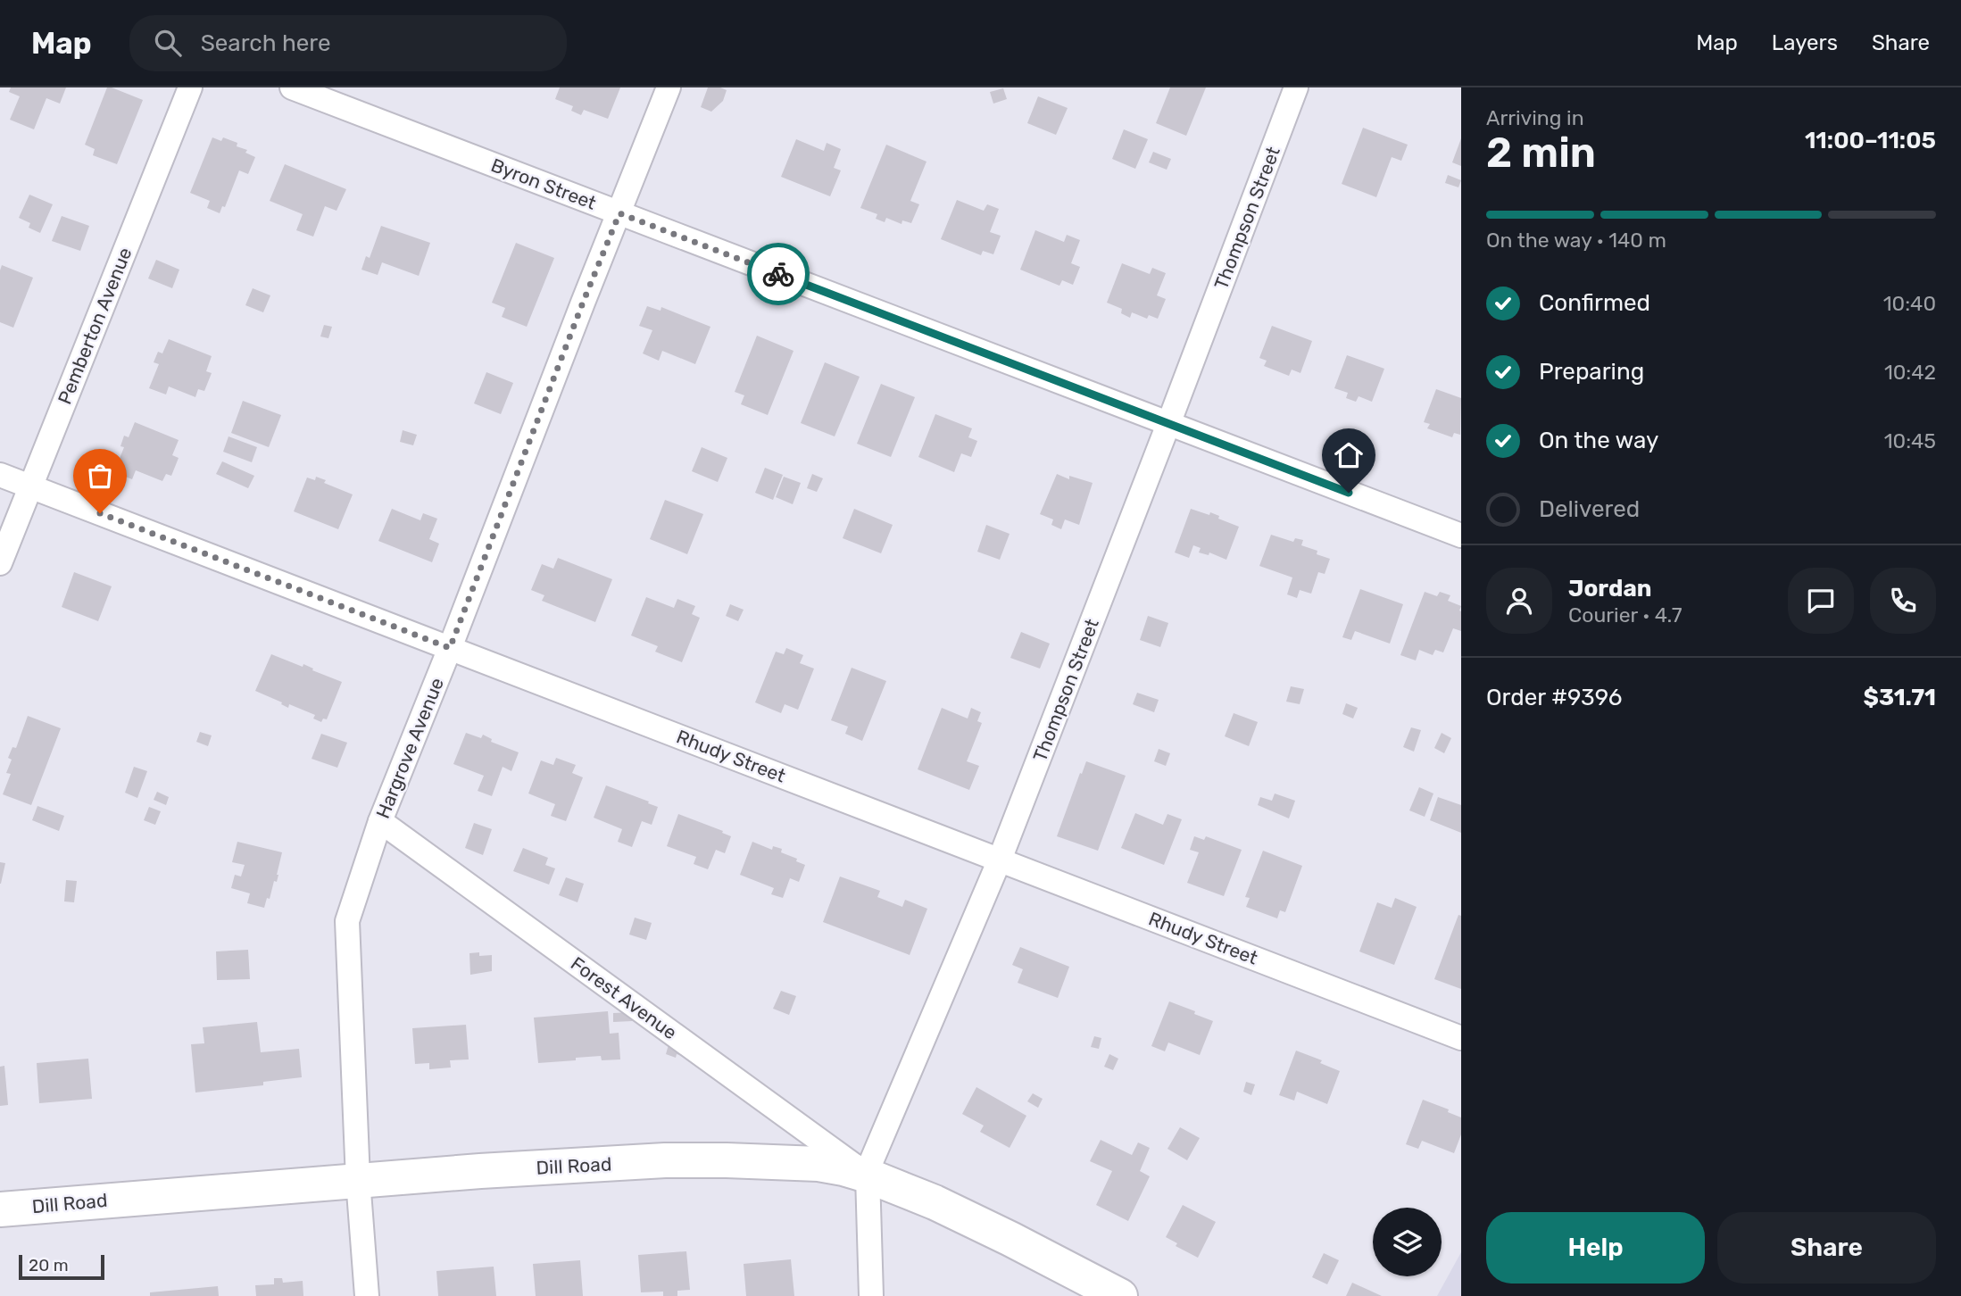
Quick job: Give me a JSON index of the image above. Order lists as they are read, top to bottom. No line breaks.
{"streets":{"street":["Byron Street","Thompson Street","Pemberton Avenue","Hargrove Avenue","Rhudy Street","Forest Avenue","Dill Road"]},"crossings":[["Byron Street","Thompson Street"],["Byron Street","Hargrove Avenue"],["Thompson Street","Rhudy Street"],["Thompson Street","Forest Avenue"],["Thompson Street","Dill Road"],["Pemberton Avenue","Rhudy Street"],["Hargrove Avenue","Rhudy Street"],["Hargrove Avenue","Forest Avenue"],["Hargrove Avenue","Dill Road"],["Forest Avenue","Dill Road"]],"scale_bar":"20 m","page":{"header":"Map","search":"Search here","nav":["Map","Layers","Share"],"heading":["2 min","Arriving in","11:00–11:05"],"panel":["Jordan","Courier · 4.7","Order #9396","$31.71"],"bar":"On the way · 140 m","list":[["Confirmed","10:40"],["Preparing","10:42"],["On the way","10:45"],"Delivered"],"buttons":["Help","Share"],"scale":"20 m"}}
